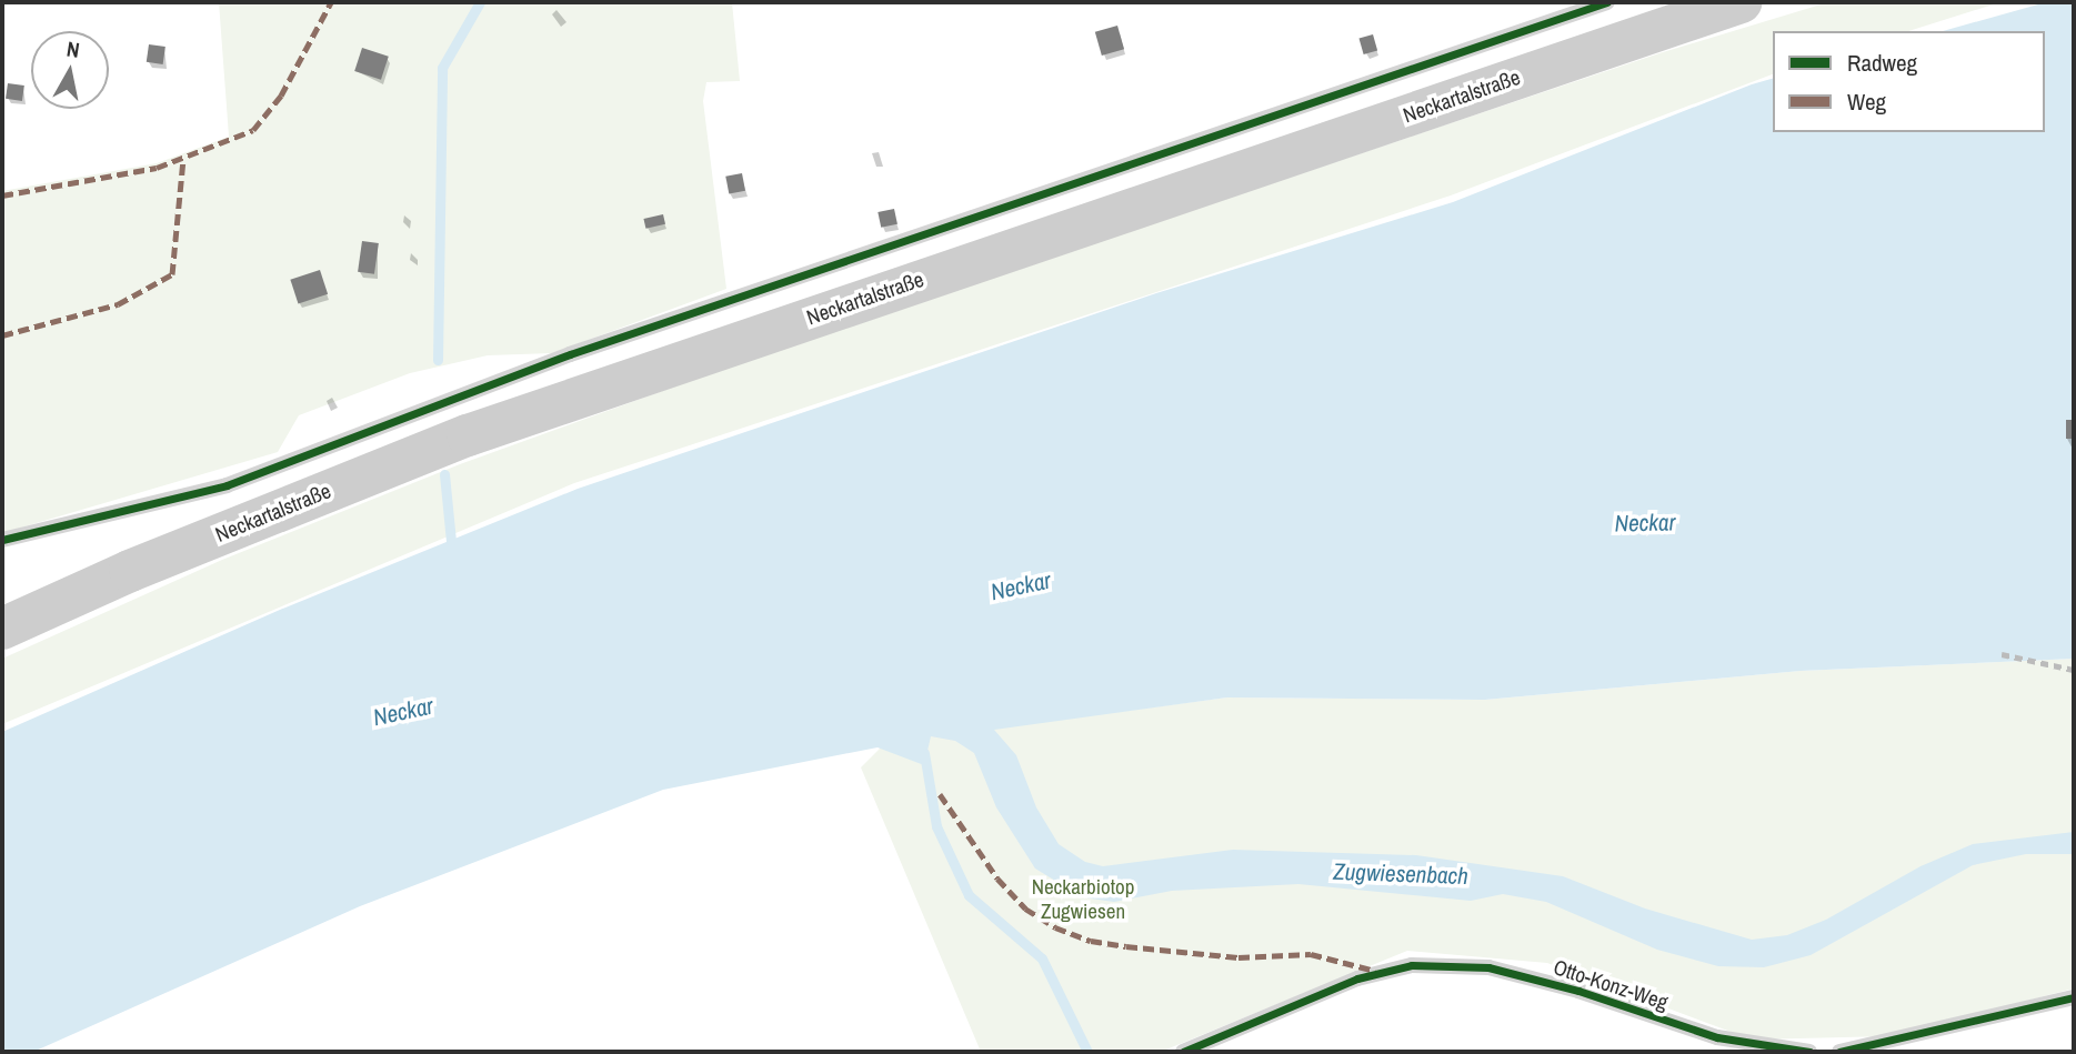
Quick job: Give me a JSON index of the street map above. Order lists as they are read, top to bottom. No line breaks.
{"streets":{"main road":["Neckartalstraße"],"lane":["Otto-Konz-Weg"]},"water":["Neckar","Zugwiesenbach"],"parks":["Neckarbiotop Zugwiesen"],"legend":["Radweg","Weg"],"north":"top"}
